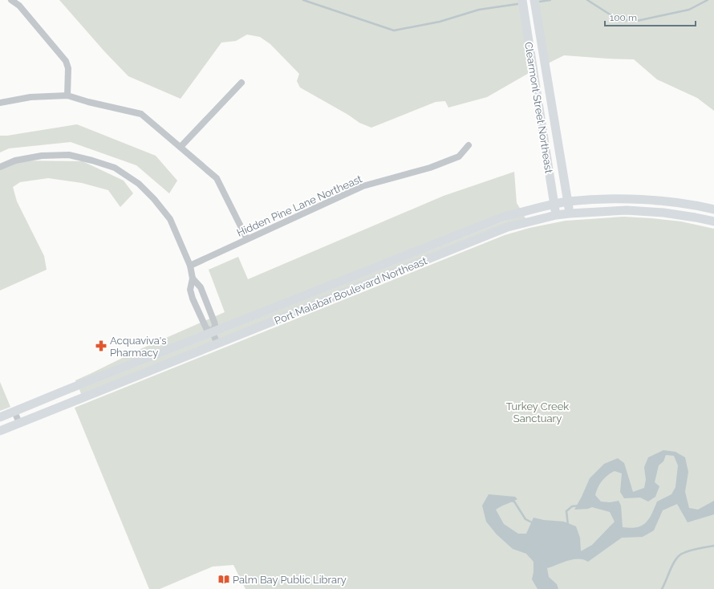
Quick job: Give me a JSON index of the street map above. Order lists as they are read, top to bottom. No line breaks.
{"streets":{"street":["Clearmont Street Northeast","Hidden Pine Lane Northeast","Port Malabar Boulevard Northeast"]},"crossings":[["Clearmont Street Northeast","Port Malabar Boulevard Northeast"]],"parks":["Turkey Creek Sanctuary"],"places":{"pharmacy":["Acquaviva's Pharmacy"],"library":["Palm Bay Public Library"]},"scale_bar":"100 m"}
